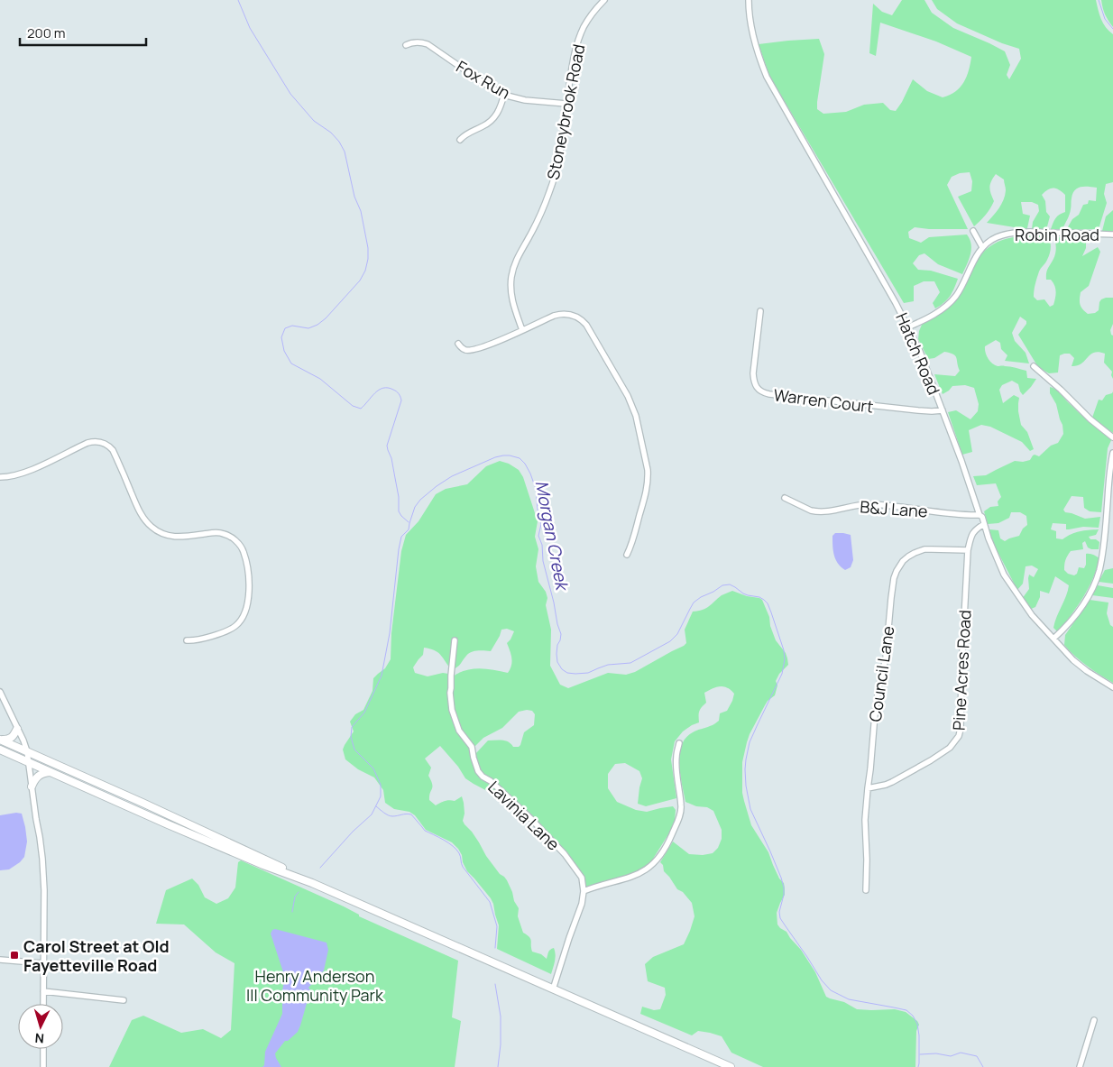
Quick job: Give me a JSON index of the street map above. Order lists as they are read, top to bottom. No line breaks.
{"streets":{"street":["Fox Run","Stoneybrook Road","Robin Road","Hatch Road","Warren Court","B&J Lane","Pine Acres Road","Council Lane","Lavinia Lane"]},"crossings":[["Fox Run","Stoneybrook Road"],["Hatch Road","Warren Court"],["Hatch Road","B&J Lane"],["Pine Acres Road","Council Lane"]],"water":["Morgan Creek"],"parks":["Henry Anderson III Community Park"],"places":{"transit":["Carol Street at Old Fayetteville Road"]},"scale_bar":"200 m","north":"bottom"}
